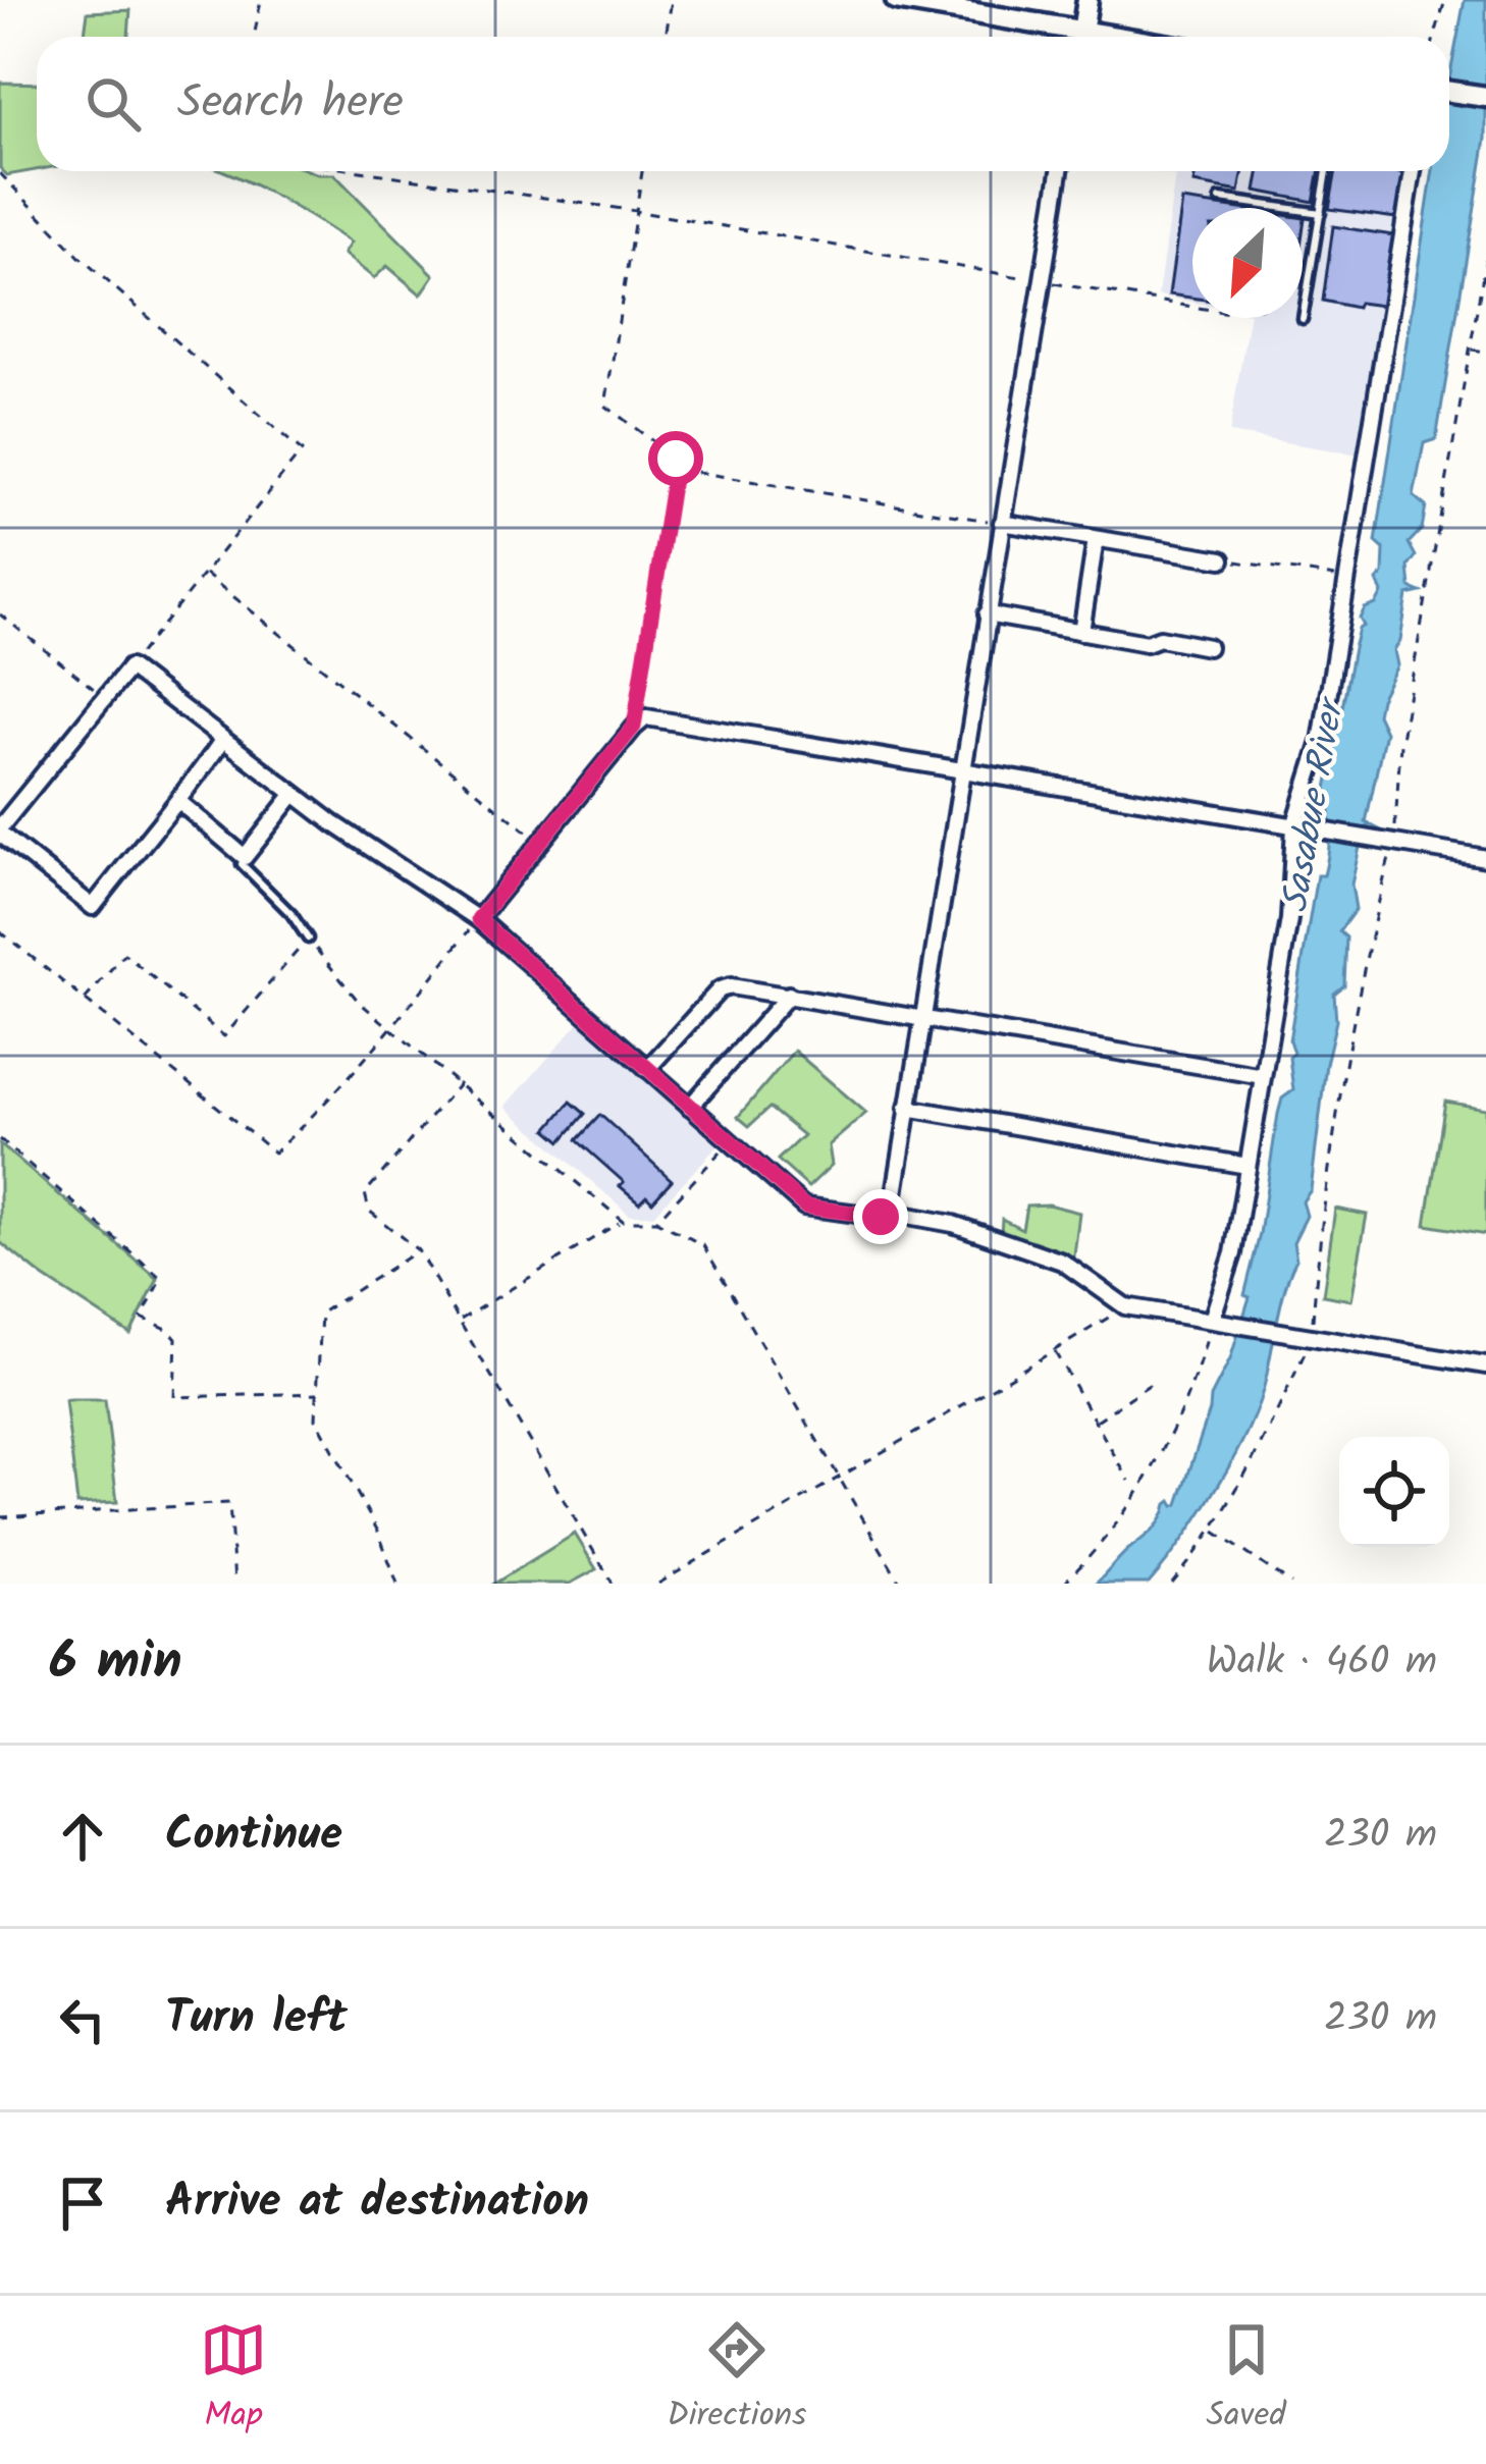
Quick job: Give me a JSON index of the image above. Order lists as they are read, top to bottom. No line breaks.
{"water":["Sasabue River"],"north":"bottom left","page":{"search":"Search here","heading":["6 min","Walk · 460 m"],"list":[["Continue","230 m"],["Turn left","230 m"],"Arrive at destination"],"nav":["Map","Directions","Saved"]}}
